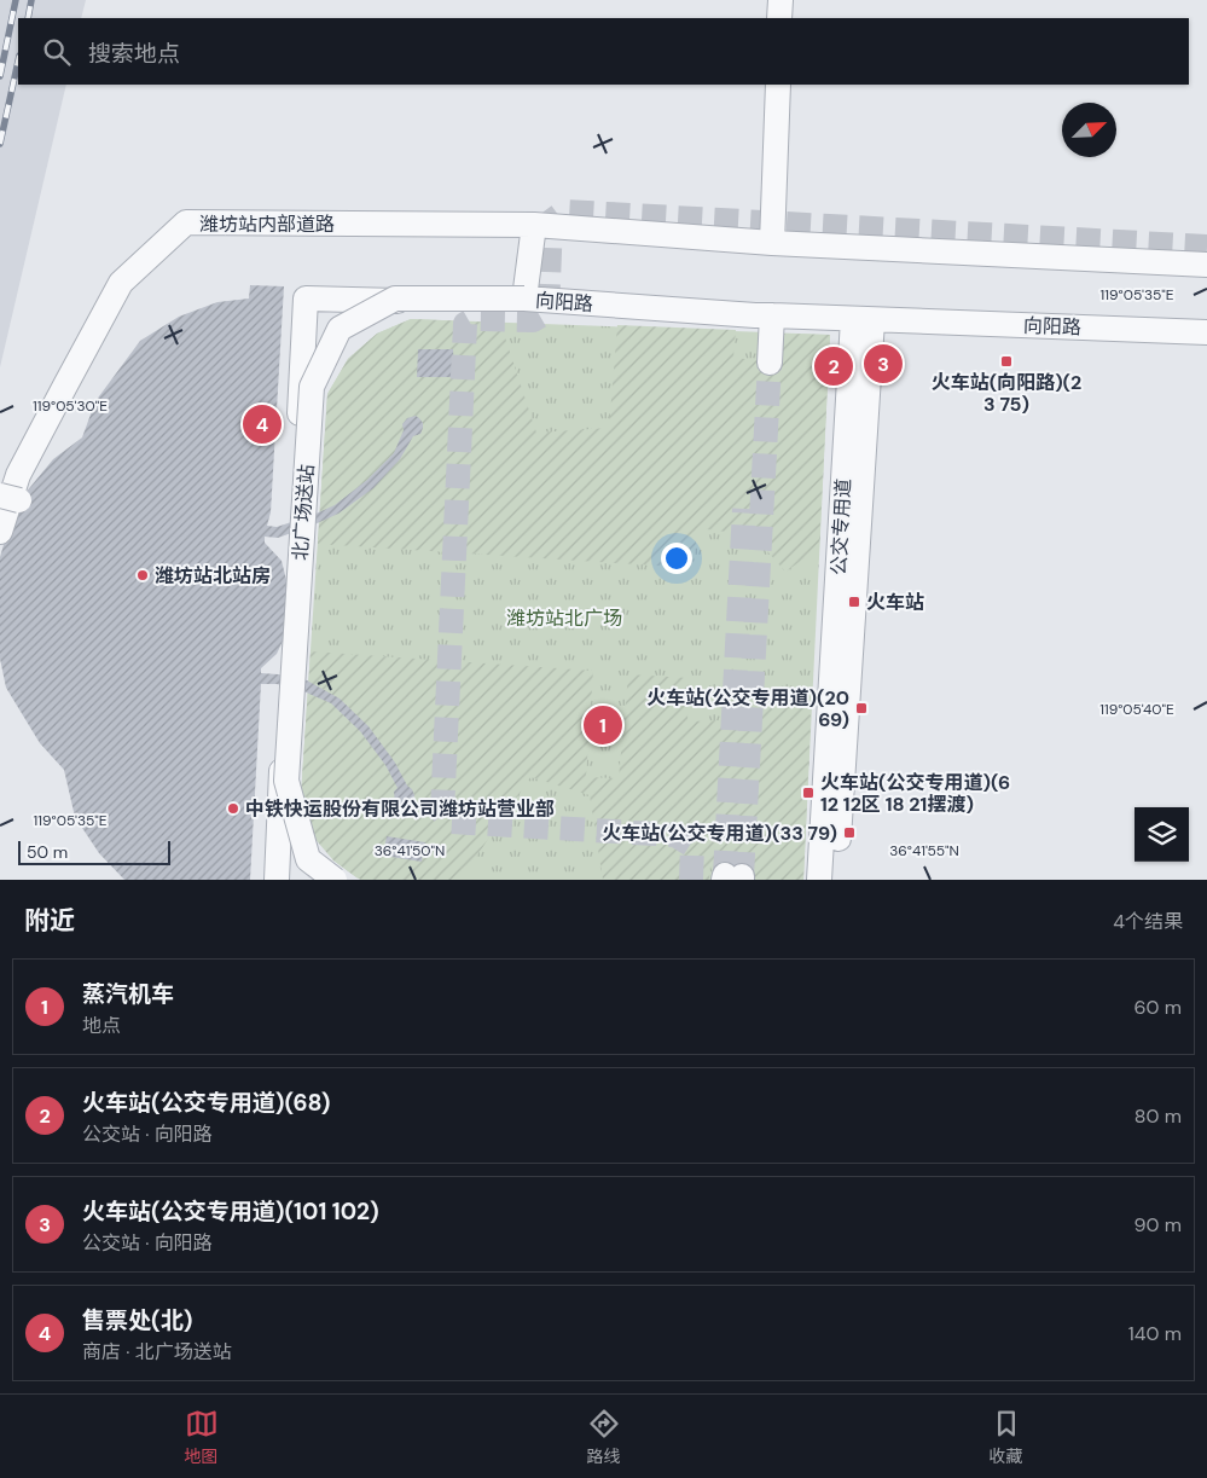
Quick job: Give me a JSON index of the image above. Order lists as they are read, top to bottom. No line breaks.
{"streets":{"street":["潍坊站内部道路","向阳路","北广场送站","公交专用道"]},"crossings":[["潍坊站内部道路","向阳路"],["向阳路","北广场送站"],["向阳路","公交专用道"]],"parks":["潍坊站北广场"],"places":{"transit":["火车站(向阳路)(2 3 75)","火车站","火车站(公交专用道)(20 69)","火车站(公交专用道)(6 12 12区 18 21摆渡)","火车站(公交专用道)(33 79)"],"other":["潍坊站北站房","中铁快运股份有限公司潍坊站营业部"]},"scale_bar":"50 m","north":"top right","page":{"search":"搜索地点","pins":["3","2","4","1"],"scale":"50 m","heading":["附近","4个结果"],"list":[{"mark":"1","name":"蒸汽机车","note":"地点","value":"60 m"},{"mark":"2","name":"火车站(公交专用道)(68)","note":"公交站 · 向阳路","value":"80 m"},{"mark":"3","name":"火车站(公交专用道)(101 102)","note":"公交站 · 向阳路","value":"90 m"},{"mark":"4","name":"售票处(北)","note":"商店 · 北广场送站","value":"140 m"}],"nav":["地图","路线","收藏"]},"coordinates":["119°05'35\"E","119°05'30\"E","119°05'40\"E","36°41'50\"N","36°41'55\"N"]}
